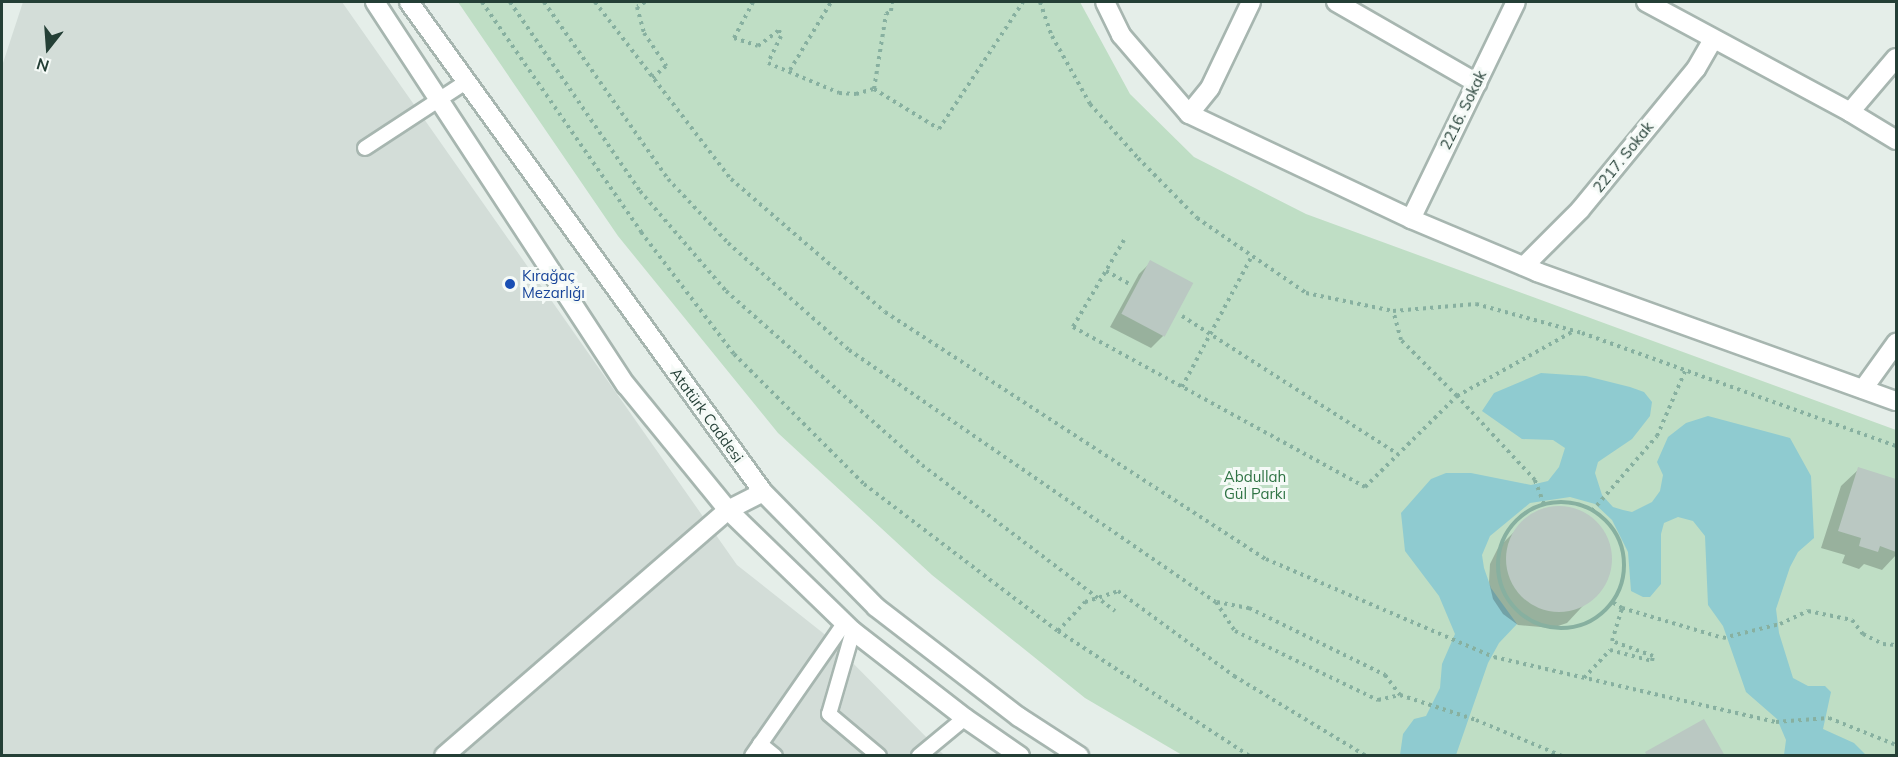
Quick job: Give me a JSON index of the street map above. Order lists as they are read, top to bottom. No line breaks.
{"streets":{"main road":["2216. Sokak","2217. Sokak","Atatürk Caddesi"]},"parks":["Abdullah Gül Parkı"],"places":["Kırağaç Mezarlığı"],"north":"bottom"}
